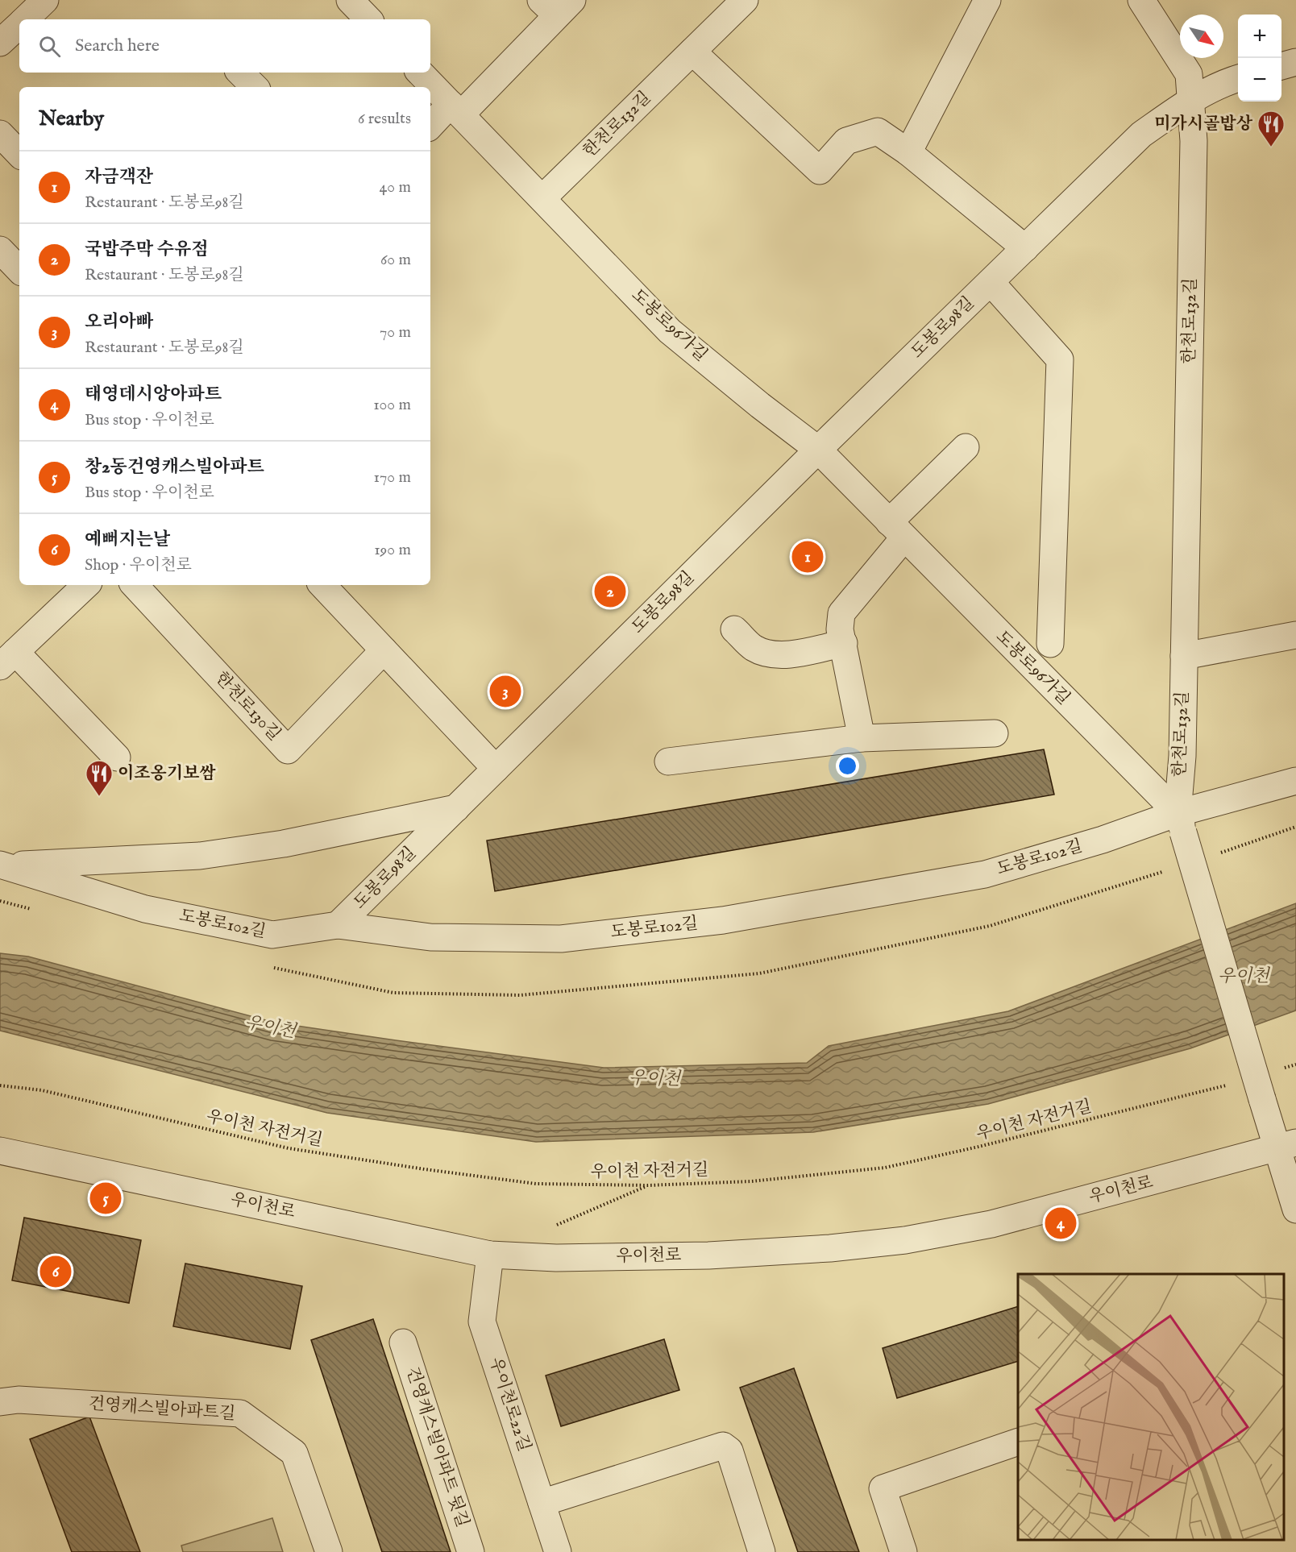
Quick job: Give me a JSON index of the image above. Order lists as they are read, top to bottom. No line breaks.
{"streets":{"street":["한천로132길","도봉로96가길","도봉로98길","한천로130길","도봉로102길","우이천로","우이천로22길","건영캐스빌아파트길","건영캐스빌아파트 뒷길"],"path":["우이천 자전거길"]},"crossings":[["한천로132길","도봉로96가길"],["한천로132길","도봉로98길"],["한천로132길","도봉로102길"],["도봉로96가길","도봉로98길"],["도봉로96가길","도봉로102길"],["도봉로98길","도봉로102길"],["우이천로","우이천로22길"]],"water":["우이천"],"places":{"restaurant":["미가시골밥상","이조옹기보쌈"]},"north":"bottom right","page":{"map_buttons":["+","−"],"search":"Search here","heading":["Nearby","6 results"],"list":[{"mark":"1","name":"자금객잔","note":"Restaurant · 도봉로98길","value":"40 m"},{"mark":"2","name":"국밥주막 수유점","note":"Restaurant · 도봉로98길","value":"60 m"},{"mark":"3","name":"오리아빠","note":"Restaurant · 도봉로98길","value":"70 m"},{"mark":"4","name":"태영데시앙아파트","note":"Bus stop · 우이천로","value":"100 m"},{"mark":"5","name":"창2동건영캐스빌아파트","note":"Bus stop · 우이천로","value":"170 m"},{"mark":"6","name":"예뻐지는날","note":"Shop · 우이천로","value":"190 m"}],"pins":["1","2","3","5","4","6"]}}
